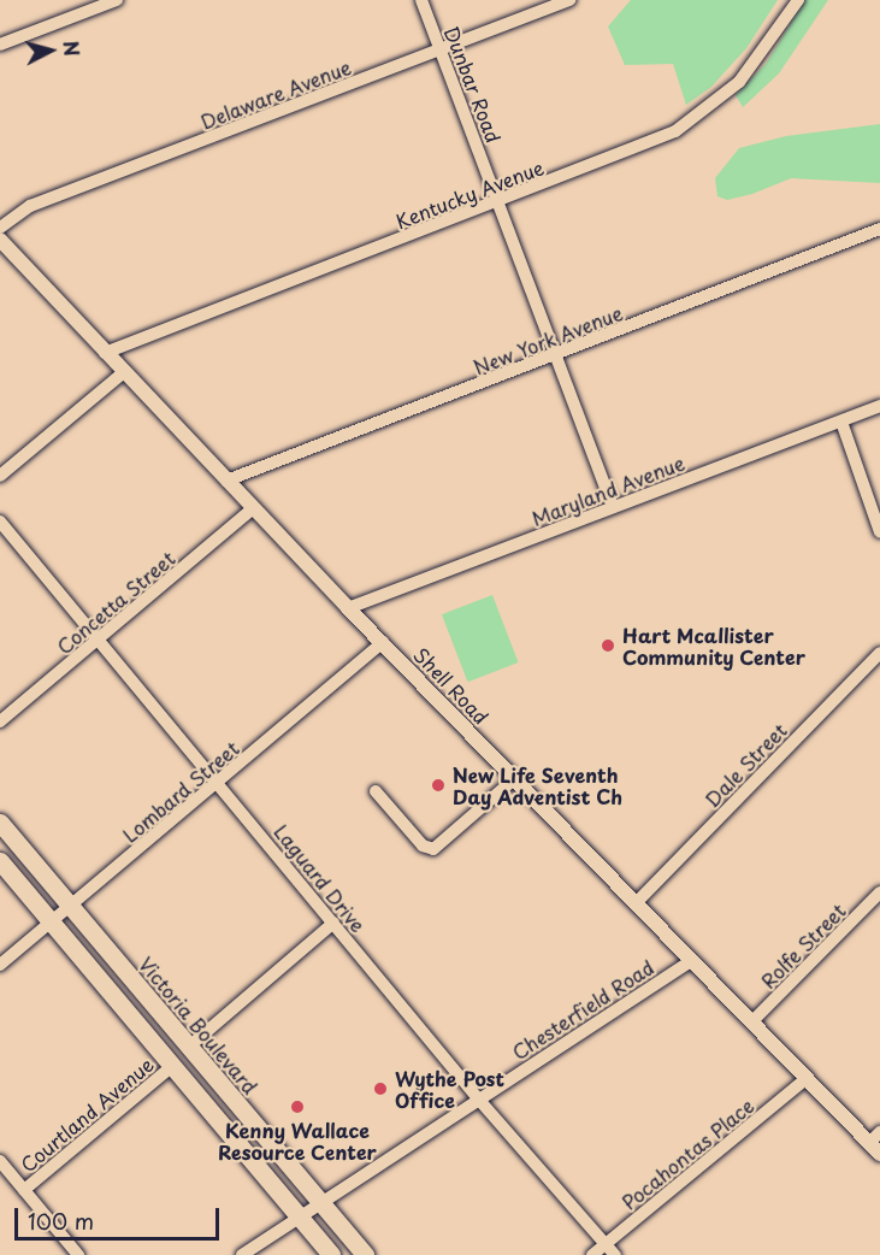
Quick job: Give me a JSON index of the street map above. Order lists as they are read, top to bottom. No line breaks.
{"streets":{"main road":["Victoria Boulevard"],"street":["Dunbar Road","Delaware Avenue","Kentucky Avenue","New York Avenue","Maryland Avenue","Concetta Street","Shell Road","Dale Street","Lombard Street","Laguard Drive","Rolfe Street","Chesterfield Road","Courtland Avenue","Pocahontas Place"]},"crossings":[["Dunbar Road","Delaware Avenue"],["Dunbar Road","Kentucky Avenue"],["Dunbar Road","New York Avenue"],["Dunbar Road","Maryland Avenue"],["Kentucky Avenue","Shell Road"],["New York Avenue","Shell Road"],["Maryland Avenue","Shell Road"],["Concetta Street","Shell Road"],["Concetta Street","Laguard Drive"],["Shell Road","Dale Street"],["Shell Road","Lombard Street"],["Shell Road","Rolfe Street"],["Shell Road","Chesterfield Road"],["Shell Road","Pocahontas Place"],["Lombard Street","Laguard Drive"],["Lombard Street","Victoria Boulevard"],["Laguard Drive","Chesterfield Road"],["Laguard Drive","Pocahontas Place"],["Chesterfield Road","Victoria Boulevard"]],"places":["Hart Mcallister Community Center","New Life Seventh Day Adventist Ch","Wythe Post Office","Kenny Wallace Resource Center"],"scale_bar":"100 m","north":"right"}
